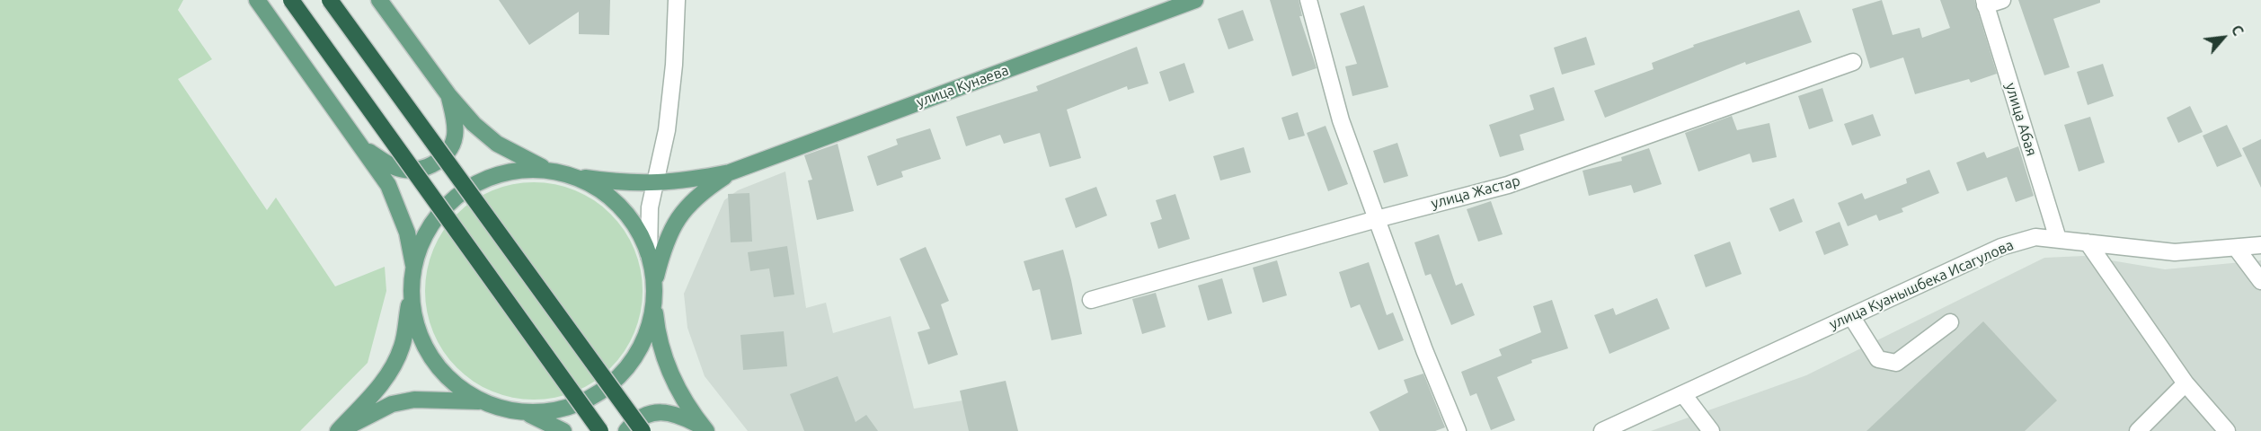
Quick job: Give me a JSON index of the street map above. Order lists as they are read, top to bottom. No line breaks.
{"streets":{"main road":["улица Кунаева"],"street":["улица Абая","улица Жастар","улица Куанышбека Исагулова"]},"crossings":[["улица Абая","улица Куанышбека Исагулова"]],"north":"top right"}
